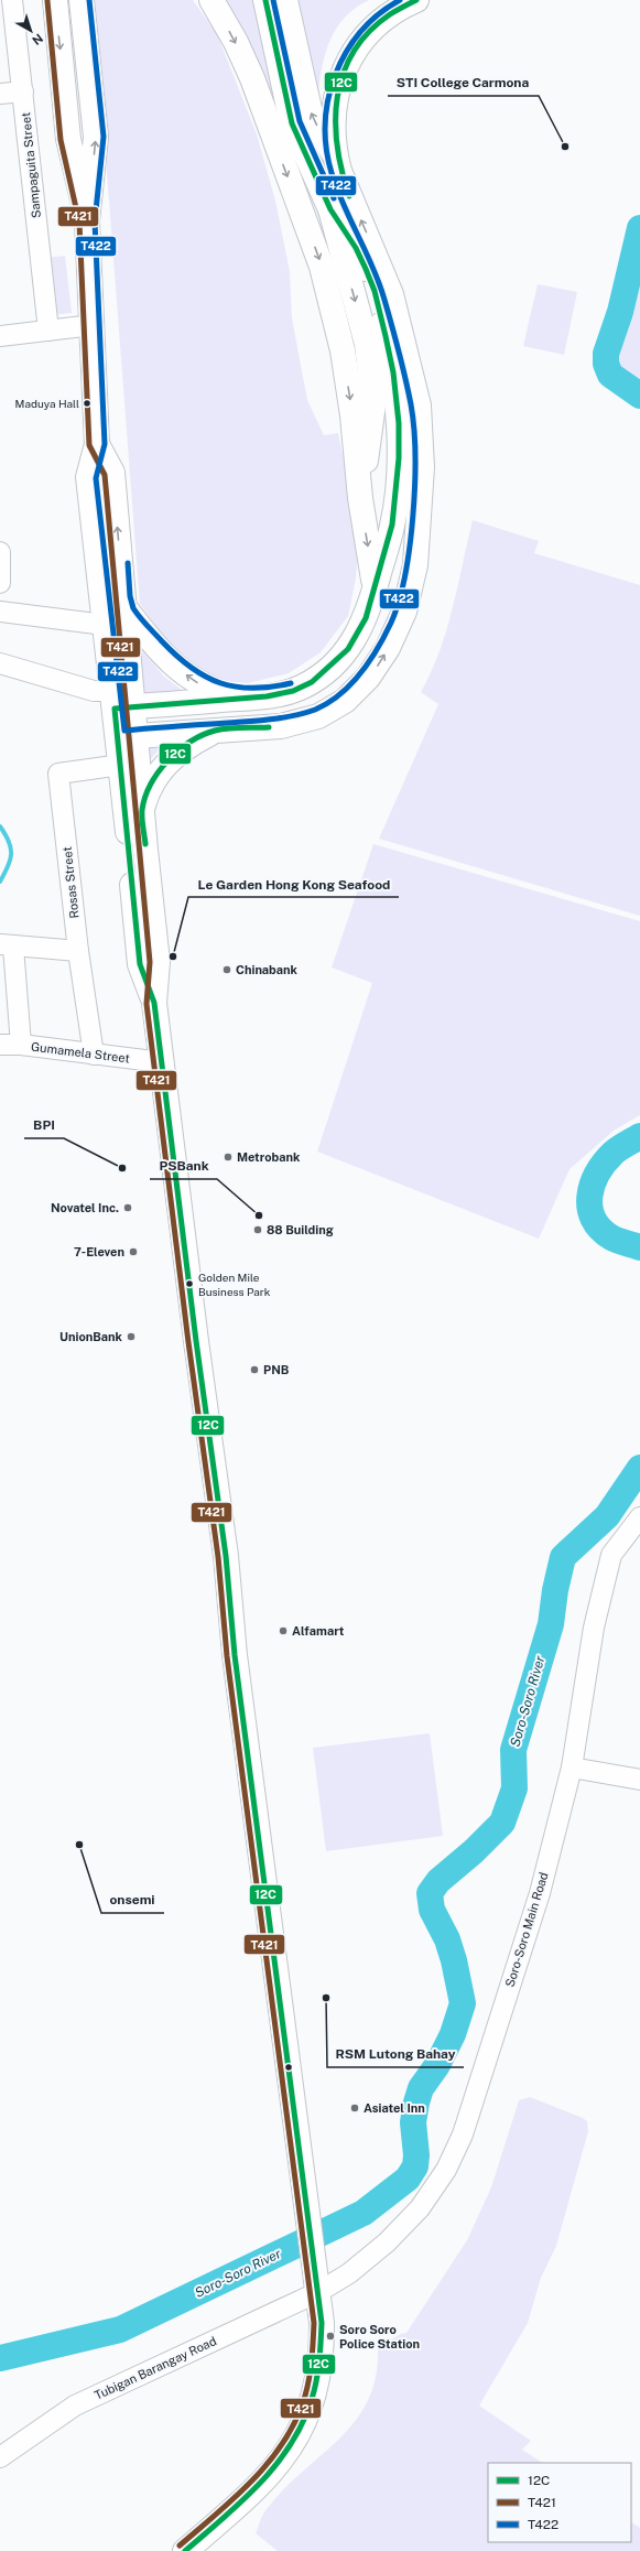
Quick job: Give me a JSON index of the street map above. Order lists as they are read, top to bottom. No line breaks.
{"streets":{"street":["Sampaguita Street","Rosas Street","Gumamela Street","Soro-Soro Main Road","Tubigan Barangay Road"]},"crossings":[["Rosas Street","Gumamela Street"],["Soro-Soro Main Road","Tubigan Barangay Road"]],"water":["Soro-Soro River"],"places":["STI College Carmona","Maduya Hall","Le Garden Hong Kong Seafood","Chinabank","Metrobank","BPI","Novatel Inc.","PSBank","88 Building","7-Eleven","Golden Mile Business Park","UnionBank","PNB","Alfamart","onsemi","RSM Lutong Bahay","Asiatel Inn","Soro Soro Police Station"],"lines":["transit line 12C","transit line T422","transit line T421"],"legend":["12C","T421","T422"],"north":"bottom right"}
